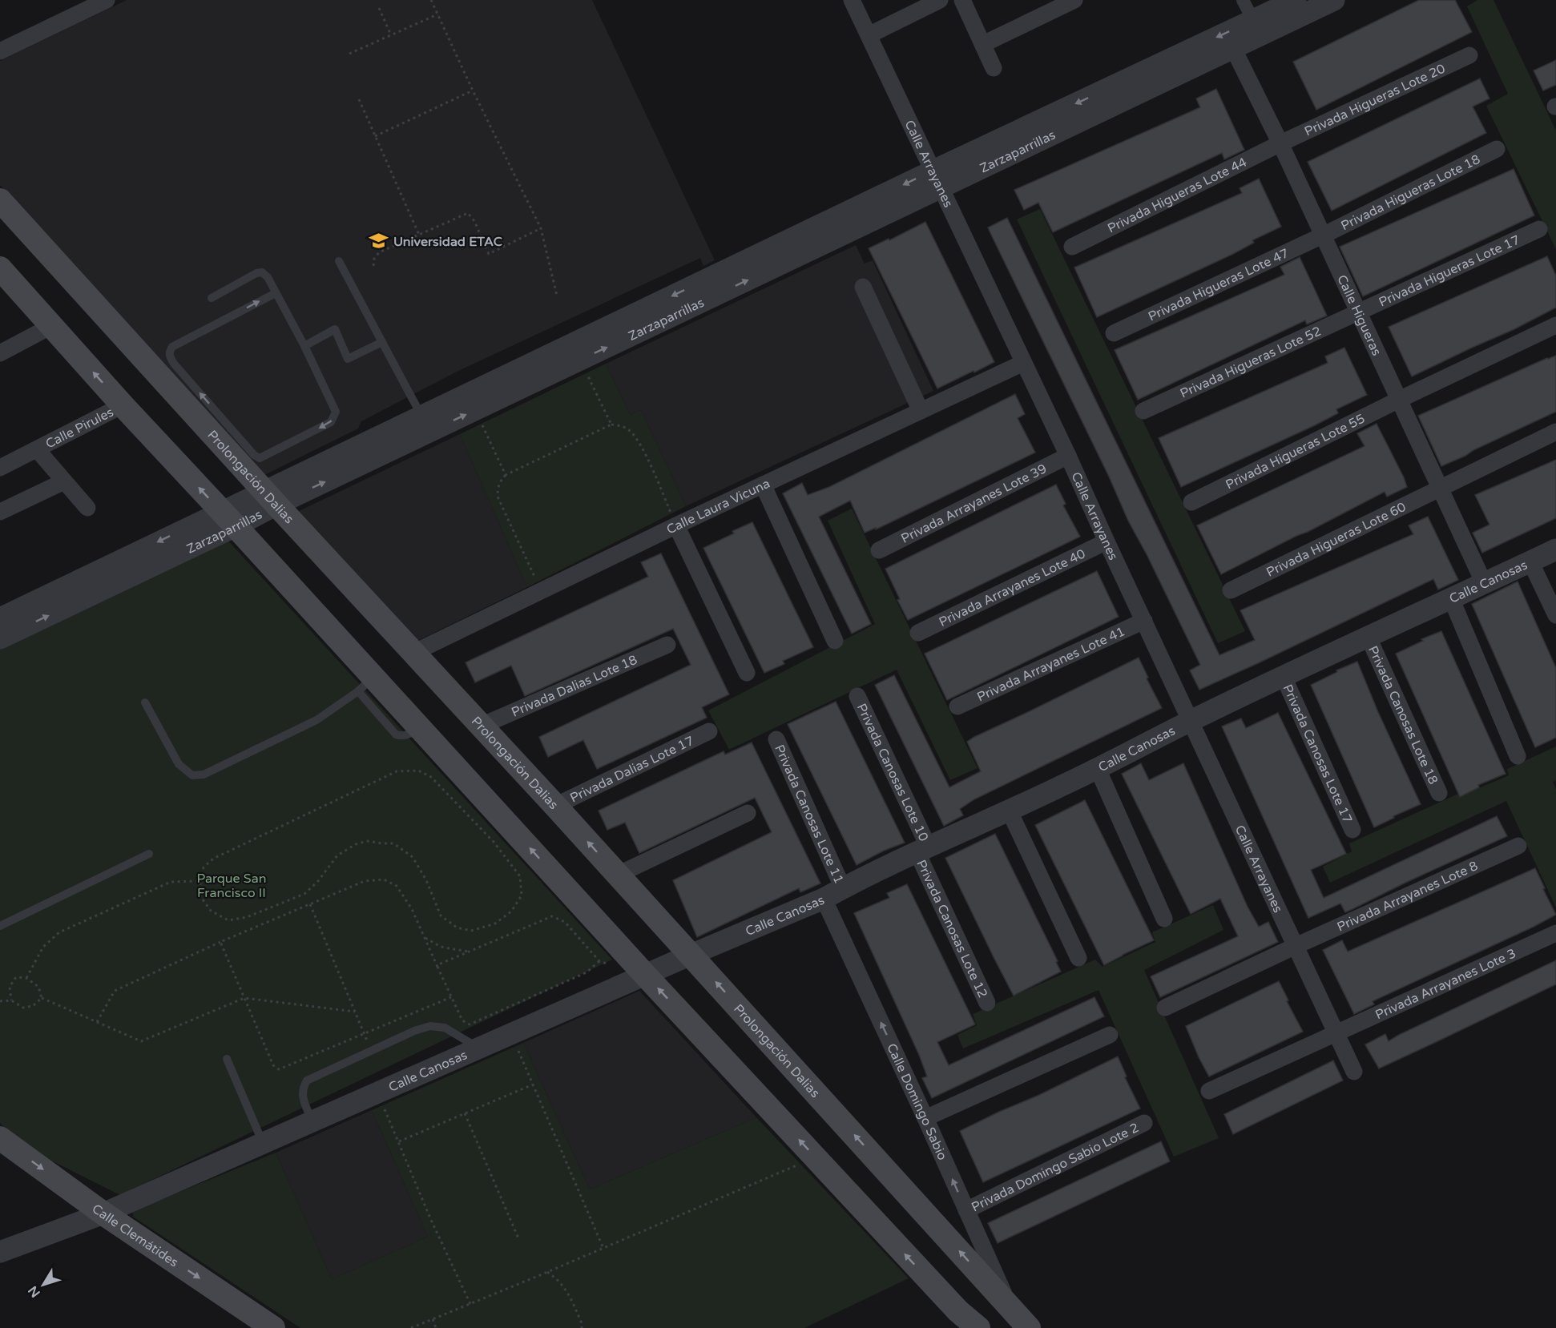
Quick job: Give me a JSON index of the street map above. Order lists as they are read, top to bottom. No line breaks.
{"streets":{"main road":["Prolongación Dalias","Calle Clemátides"],"street":["Privada Higueras Lote 20","Zarzaparrillas","Calle Arrayanes","Privada Higueras Lote 18","Privada Higueras Lote 44","Privada Higueras Lote 17","Privada Higueras Lote 47","Calle Higueras","Privada Higueras Lote 52","Calle Pirules","Privada Higueras Lote 55","Privada Arrayanes Lote 39","Calle Laura Vicuna","Privada Higueras Lote 60","Calle Canosas","Privada Arrayanes Lote 40","Privada Arrayanes Lote 41","Privada Dalias Lote 18","Privada Canosas Lote 18","Privada Canosas Lote 17","Privada Dalias Lote 17","Privada Canosas Lote 10","Privada Canosas Lote 11","Privada Arrayanes Lote 8","Privada Canosas Lote 12","Privada Arrayanes Lote 3","Calle Domingo Sabio","Privada Domingo Sabio Lote 2"]},"crossings":[["Privada Higueras Lote 20","Privada Higueras Lote 44"],["Privada Higueras Lote 20","Calle Higueras"],["Zarzaparrillas","Calle Arrayanes"],["Zarzaparrillas","Calle Higueras"],["Zarzaparrillas","Prolongación Dalias"],["Calle Arrayanes","Privada Arrayanes Lote 39"],["Calle Arrayanes","Calle Laura Vicuna"],["Calle Arrayanes","Calle Canosas"],["Calle Arrayanes","Privada Arrayanes Lote 40"],["Calle Arrayanes","Privada Arrayanes Lote 41"],["Calle Arrayanes","Privada Arrayanes Lote 8"],["Calle Arrayanes","Privada Arrayanes Lote 3"],["Privada Higueras Lote 18","Privada Higueras Lote 47"],["Privada Higueras Lote 18","Calle Higueras"],["Privada Higueras Lote 44","Calle Higueras"],["Privada Higueras Lote 17","Calle Higueras"],["Privada Higueras Lote 17","Privada Higueras Lote 52"],["Privada Higueras Lote 47","Calle Higueras"],["Calle Higueras","Privada Higueras Lote 52"],["Calle Higueras","Privada Higueras Lote 55"],["Calle Higueras","Privada Higueras Lote 60"],["Calle Higueras","Calle Canosas"],["Prolongación Dalias","Calle Laura Vicuna"],["Prolongación Dalias","Calle Canosas"],["Prolongación Dalias","Privada Dalias Lote 18"],["Prolongación Dalias","Privada Dalias Lote 17"],["Prolongación Dalias","Calle Domingo Sabio"],["Calle Canosas","Privada Canosas Lote 18"],["Calle Canosas","Privada Canosas Lote 17"],["Calle Canosas","Privada Canosas Lote 10"],["Calle Canosas","Privada Canosas Lote 11"],["Calle Canosas","Privada Canosas Lote 12"],["Calle Canosas","Calle Domingo Sabio"],["Calle Canosas","Calle Clemátides"],["Privada Canosas Lote 10","Privada Canosas Lote 12"],["Calle Domingo Sabio","Privada Domingo Sabio Lote 2"]],"one_way":["Calle Domingo Sabio","Calle Clemátides"],"parks":["Parque San Francisco II"],"places":{"school or university":["Universidad ETAC"]},"north":"bottom left"}
